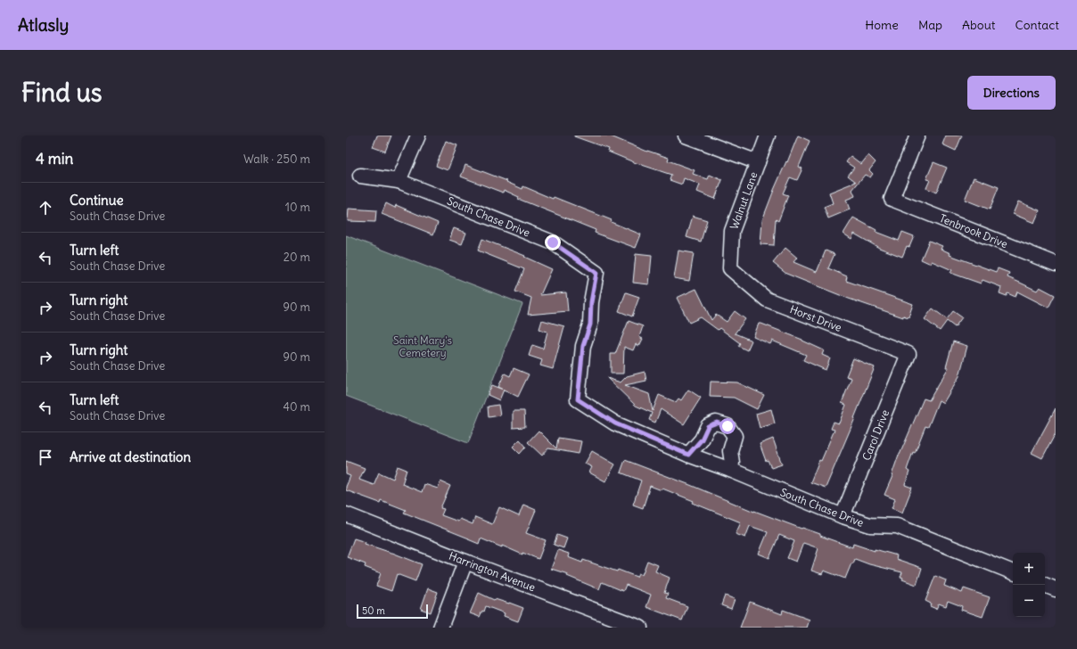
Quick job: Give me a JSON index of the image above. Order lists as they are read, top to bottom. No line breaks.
{"streets":{"street":["Walnut Lane","South Chase Drive","Tenbrook Drive","Horst Drive","Carol Drive","Harrington Avenue"]},"crossings":[["Walnut Lane","Horst Drive"],["South Chase Drive","Carol Drive"],["Horst Drive","Carol Drive"]],"parks":["Saint Mary's Cemetery"],"scale_bar":"50 m","page":{"header":"Atlasly","nav":["Home","Map","About","Contact"],"buttons":"Directions","title":"Find us","heading":["4 min","Walk · 250 m"],"list":[["Continue","South Chase Drive","10 m"],["Turn left","South Chase Drive","20 m"],["Turn right","South Chase Drive","90 m"],["Turn right","South Chase Drive","90 m"],["Turn left","South Chase Drive","40 m"],"Arrive at destination"],"map_buttons":["+","−"],"scale":"50 m"}}
